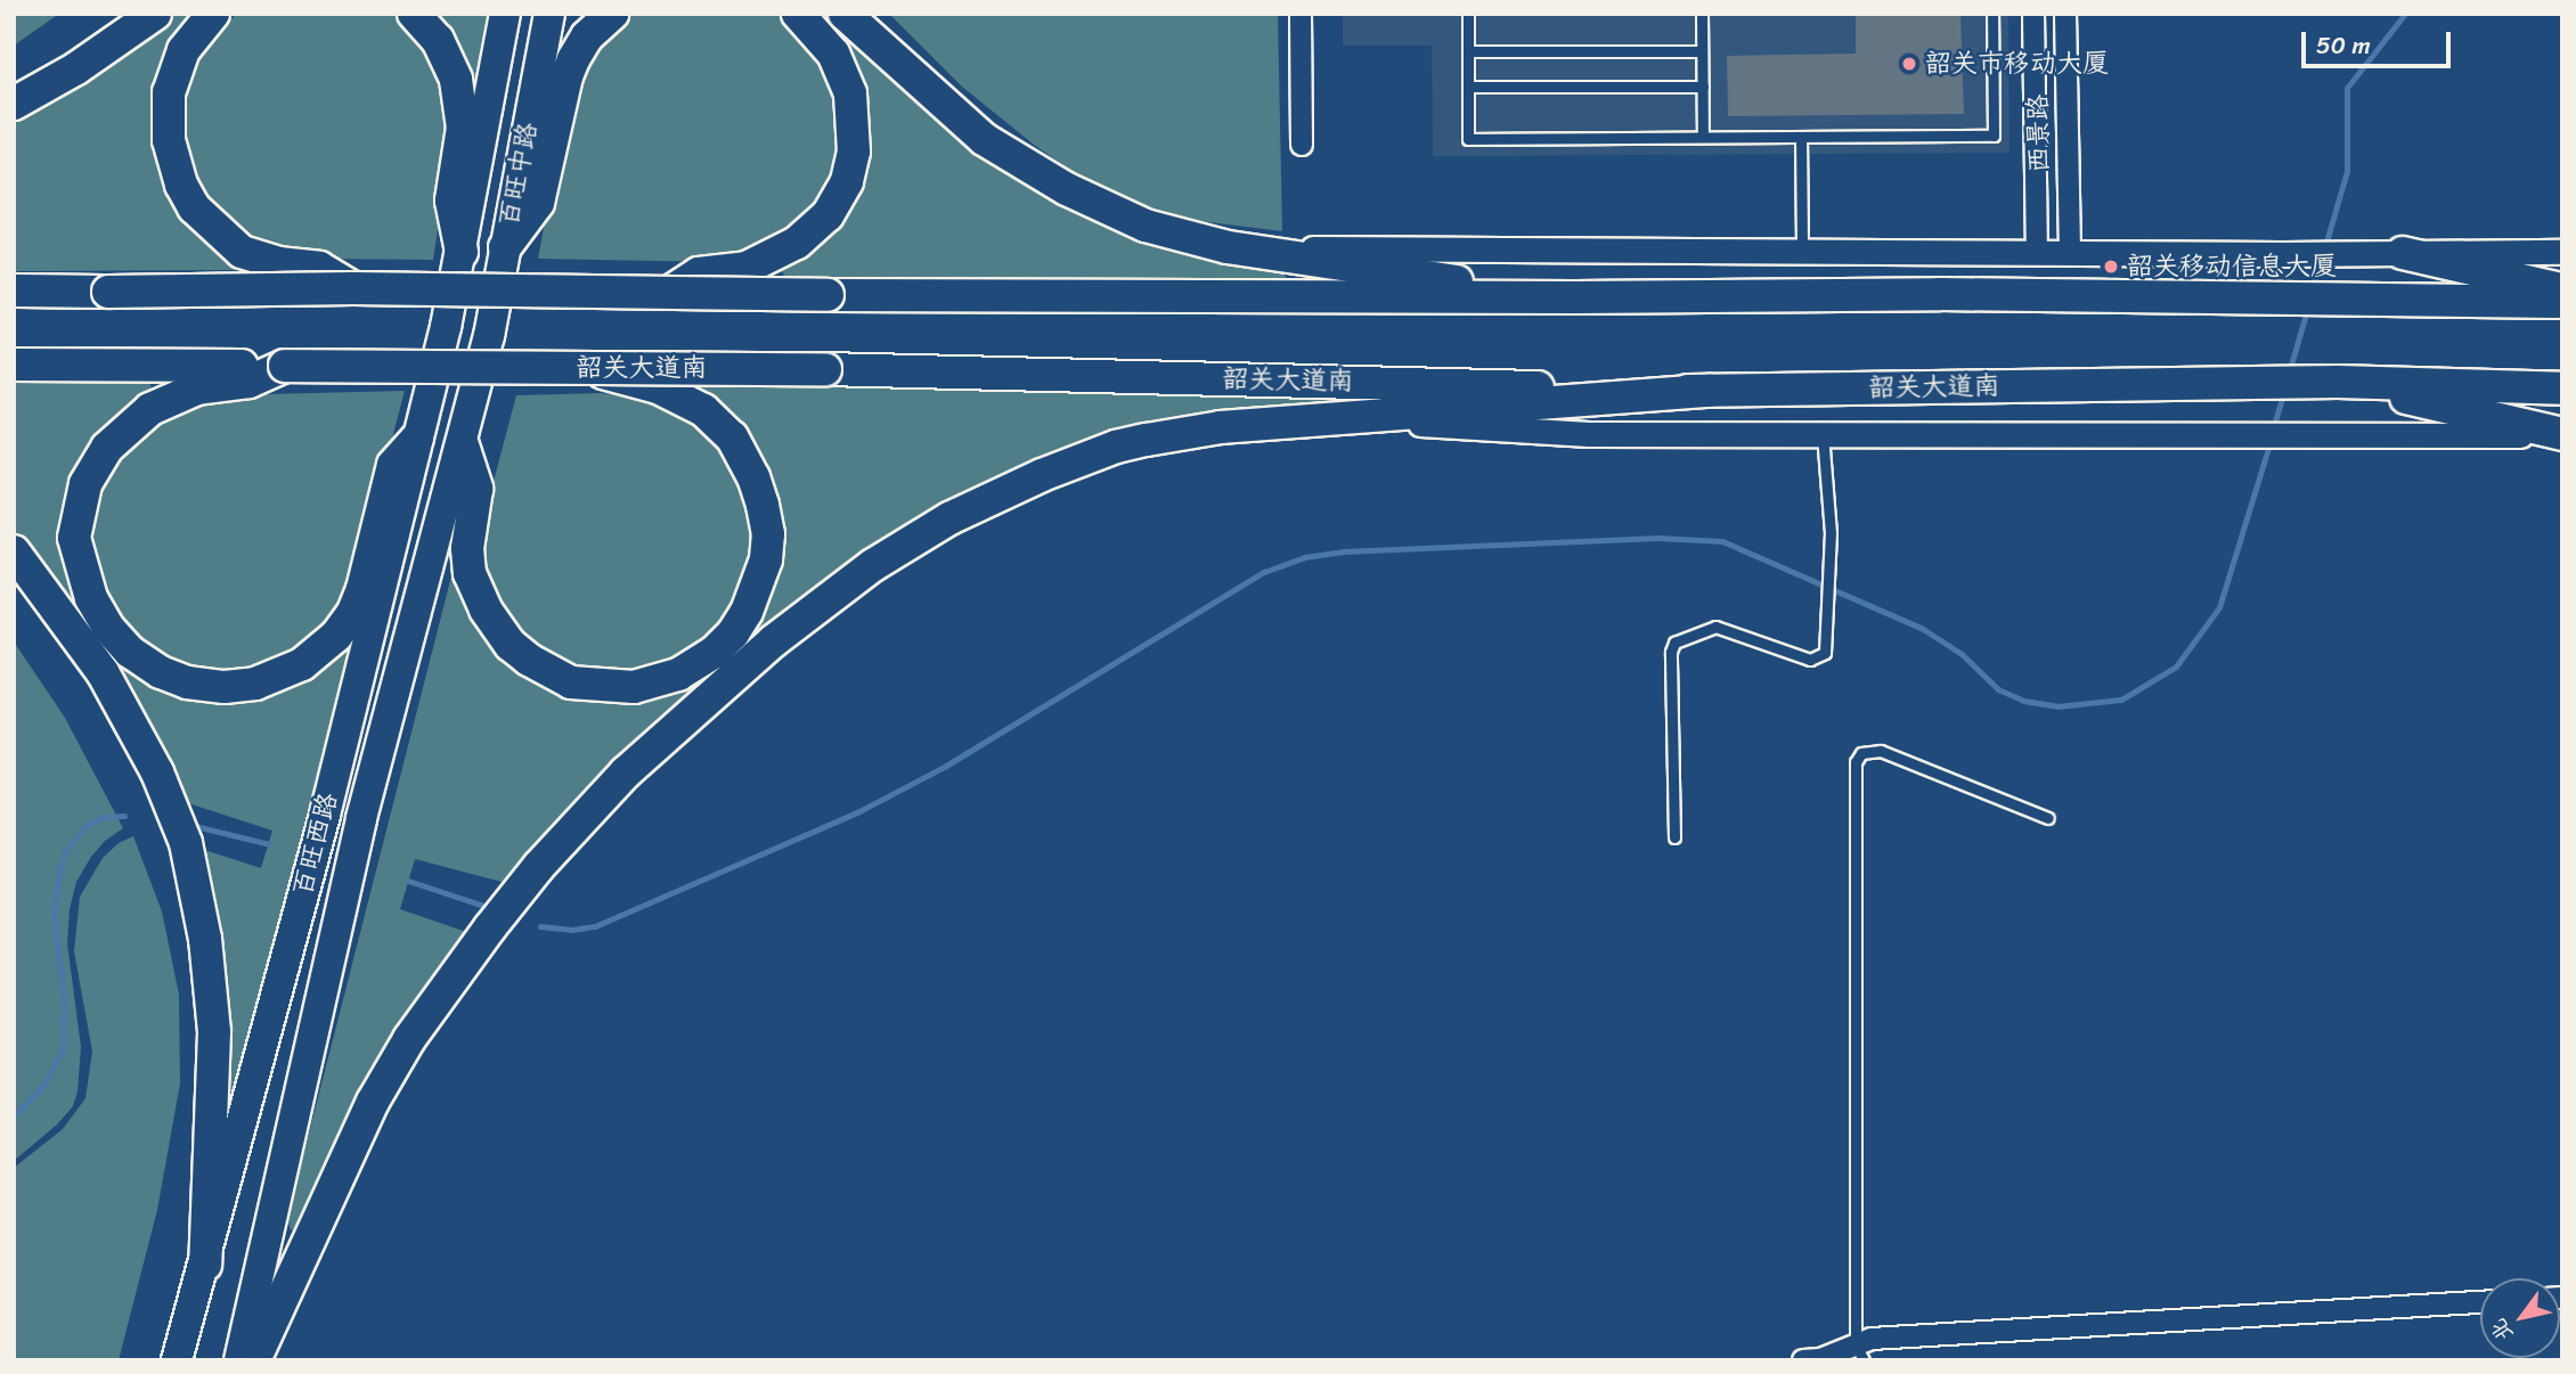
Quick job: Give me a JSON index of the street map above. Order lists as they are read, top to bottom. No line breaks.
{"streets":{"highway":["韶关大道南"],"main road":["百旺中路","百旺西路"],"street":["西景路"]},"crossings":[["百旺中路","百旺西路"]],"places":["韶关市移动大厦","韶关移动信息大厦"],"scale_bar":"50 m","north":"bottom left"}
